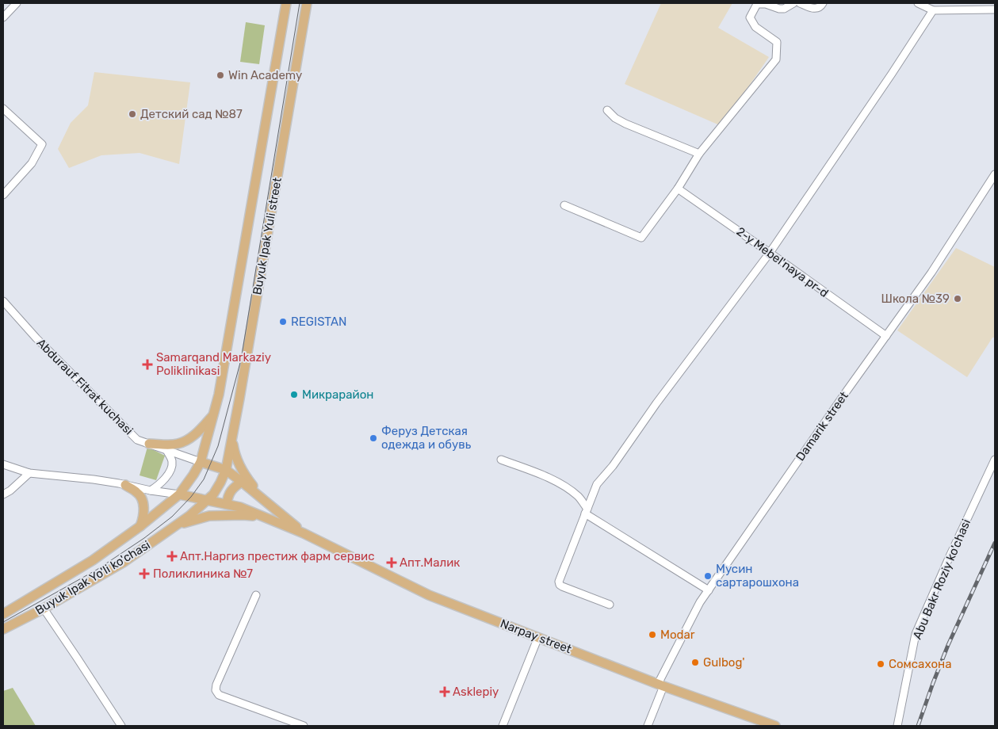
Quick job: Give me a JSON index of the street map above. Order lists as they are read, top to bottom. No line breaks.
{"streets":{"main road":["Buyuk Ipak Yuli street","Buyuk Ipak Yo'li ko'chasi","Narpay street"],"street":["2-y Mebel'naya pr-d","Abdurauf Fitrat kuchasi","Damarik street","Abu Bakr Roziy ko'chasi"]},"crossings":[["Buyuk Ipak Yuli street","Abdurauf Fitrat kuchasi"],["Buyuk Ipak Yuli street","Buyuk Ipak Yo'li ko'chasi"],["Buyuk Ipak Yuli street","Narpay street"],["2-y Mebel'naya pr-d","Damarik street"],["Abdurauf Fitrat kuchasi","Buyuk Ipak Yo'li ko'chasi"],["Damarik street","Narpay street"],["Buyuk Ipak Yo'li ko'chasi","Narpay street"]],"places":{"other":["Win Academy","Детский сад №87","Школа №39","REGISTAN","Микрарайон","Феруз Детская одежда и обувь","Мусин сартарошхона","Modar","Gulbog'","Сомсахона"],"health":["Samarqand Markaziy Poliklinikasi","Апт.Наргиз престиж фарм сервис","Апт.Малик","Поликлиника №7","Asklepiy"]}}
